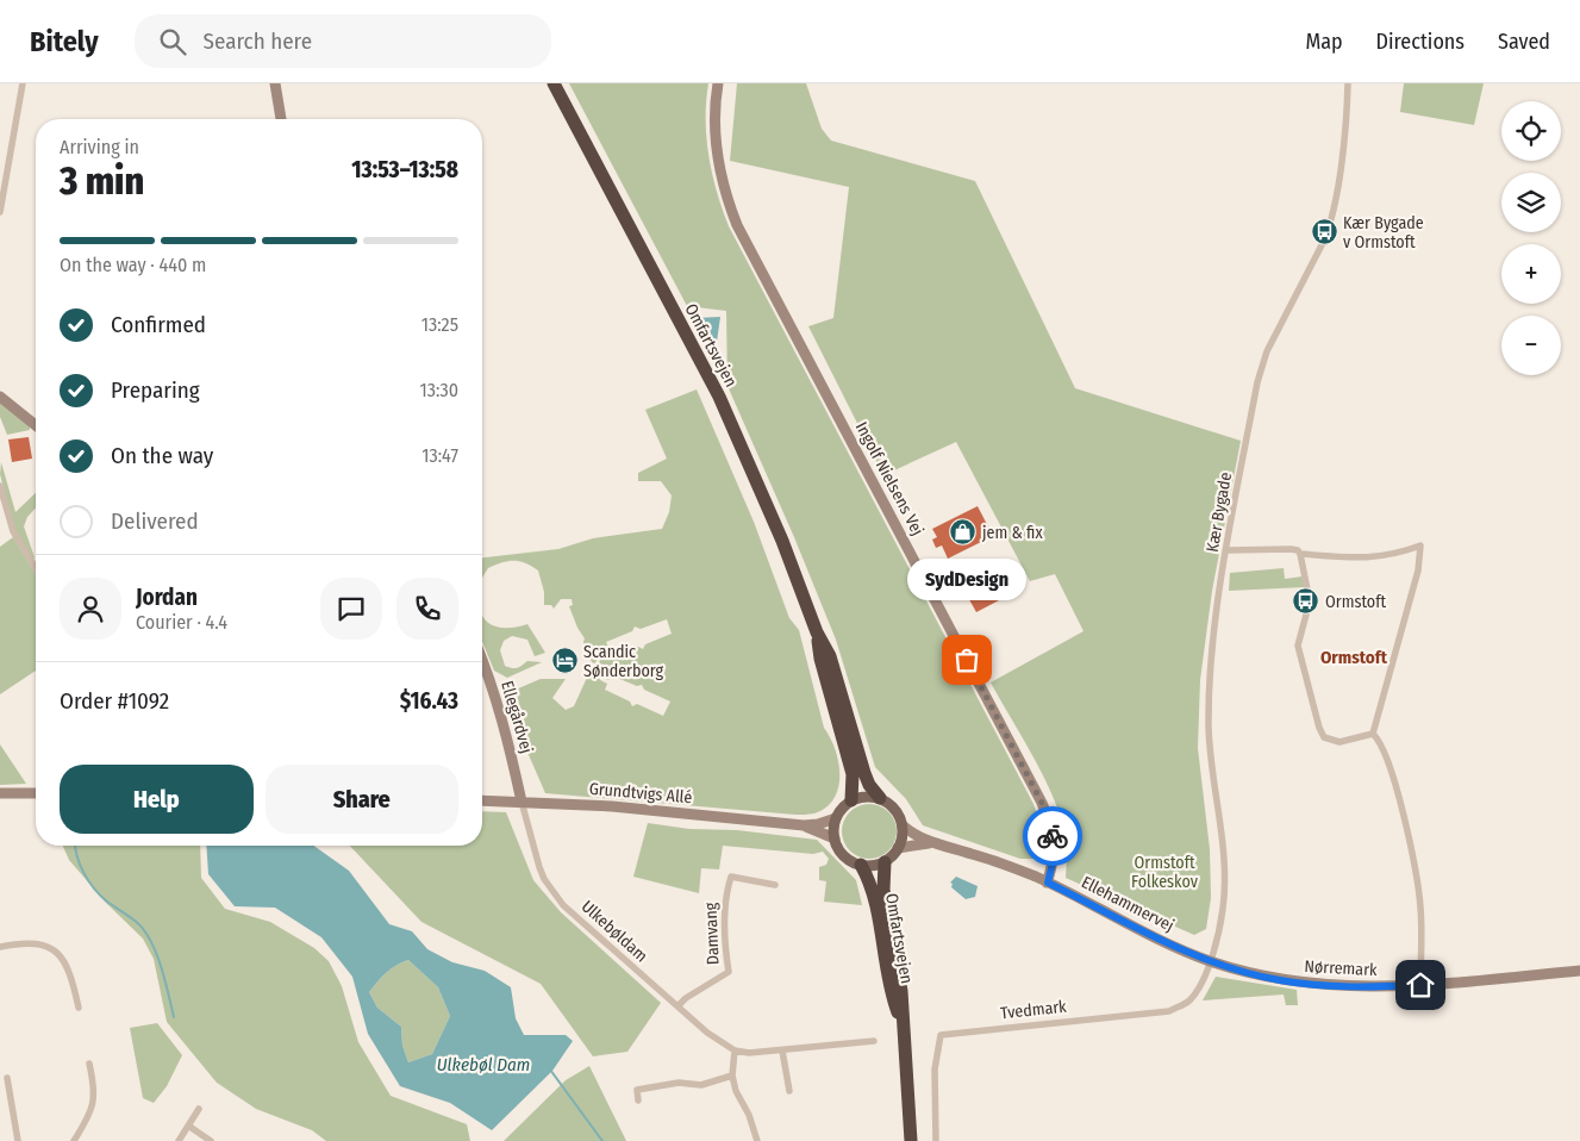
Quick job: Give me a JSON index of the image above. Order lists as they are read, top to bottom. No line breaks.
{"streets":{"highway":["Omfartsvejen"],"street":["Ingolf Nielsens Vej","Kær Bygade","Ellegårdvej","Grundtvigs Allé","Ellehammervej","Ulkebøldam","Damvang","Nørremark","Tvedmark"]},"crossings":[["Omfartsvejen","Grundtvigs Allé"],["Omfartsvejen","Ellehammervej"],["Ingolf Nielsens Vej","Ellehammervej"],["Kær Bygade","Ellehammervej"],["Kær Bygade","Nørremark"],["Kær Bygade","Tvedmark"],["Ellegårdvej","Grundtvigs Allé"],["Ellegårdvej","Ulkebøldam"],["Grundtvigs Allé","Ellehammervej"],["Grundtvigs Allé","Ulkebøldam"],["Ellehammervej","Nørremark"],["Ellehammervej","Tvedmark"],["Ulkebøldam","Damvang"],["Nørremark","Tvedmark"]],"districts":["Ormstoft"],"water":["Ulkebøl Dam"],"parks":["Ormstoft Folkeskov"],"places":{"bus stop":["Kær Bygade v Ormstoft","Ormstoft"],"shop":["jem & fix"],"other":["SydDesign"],"hotel":["Scandic Sønderborg"]},"page":{"header":"Bitely","search":"Search here","nav":["Map","Directions","Saved"],"map_buttons":["+","−"],"heading":["3 min","Arriving in","13:53–13:58"],"panel":["Jordan","Courier · 4.4","Order #1092","$16.43"],"bar":"On the way · 440 m","list":[["Confirmed","13:25"],["Preparing","13:30"],["On the way","13:47"],"Delivered"],"bubble":"SydDesign","buttons":["Help","Share"]}}
